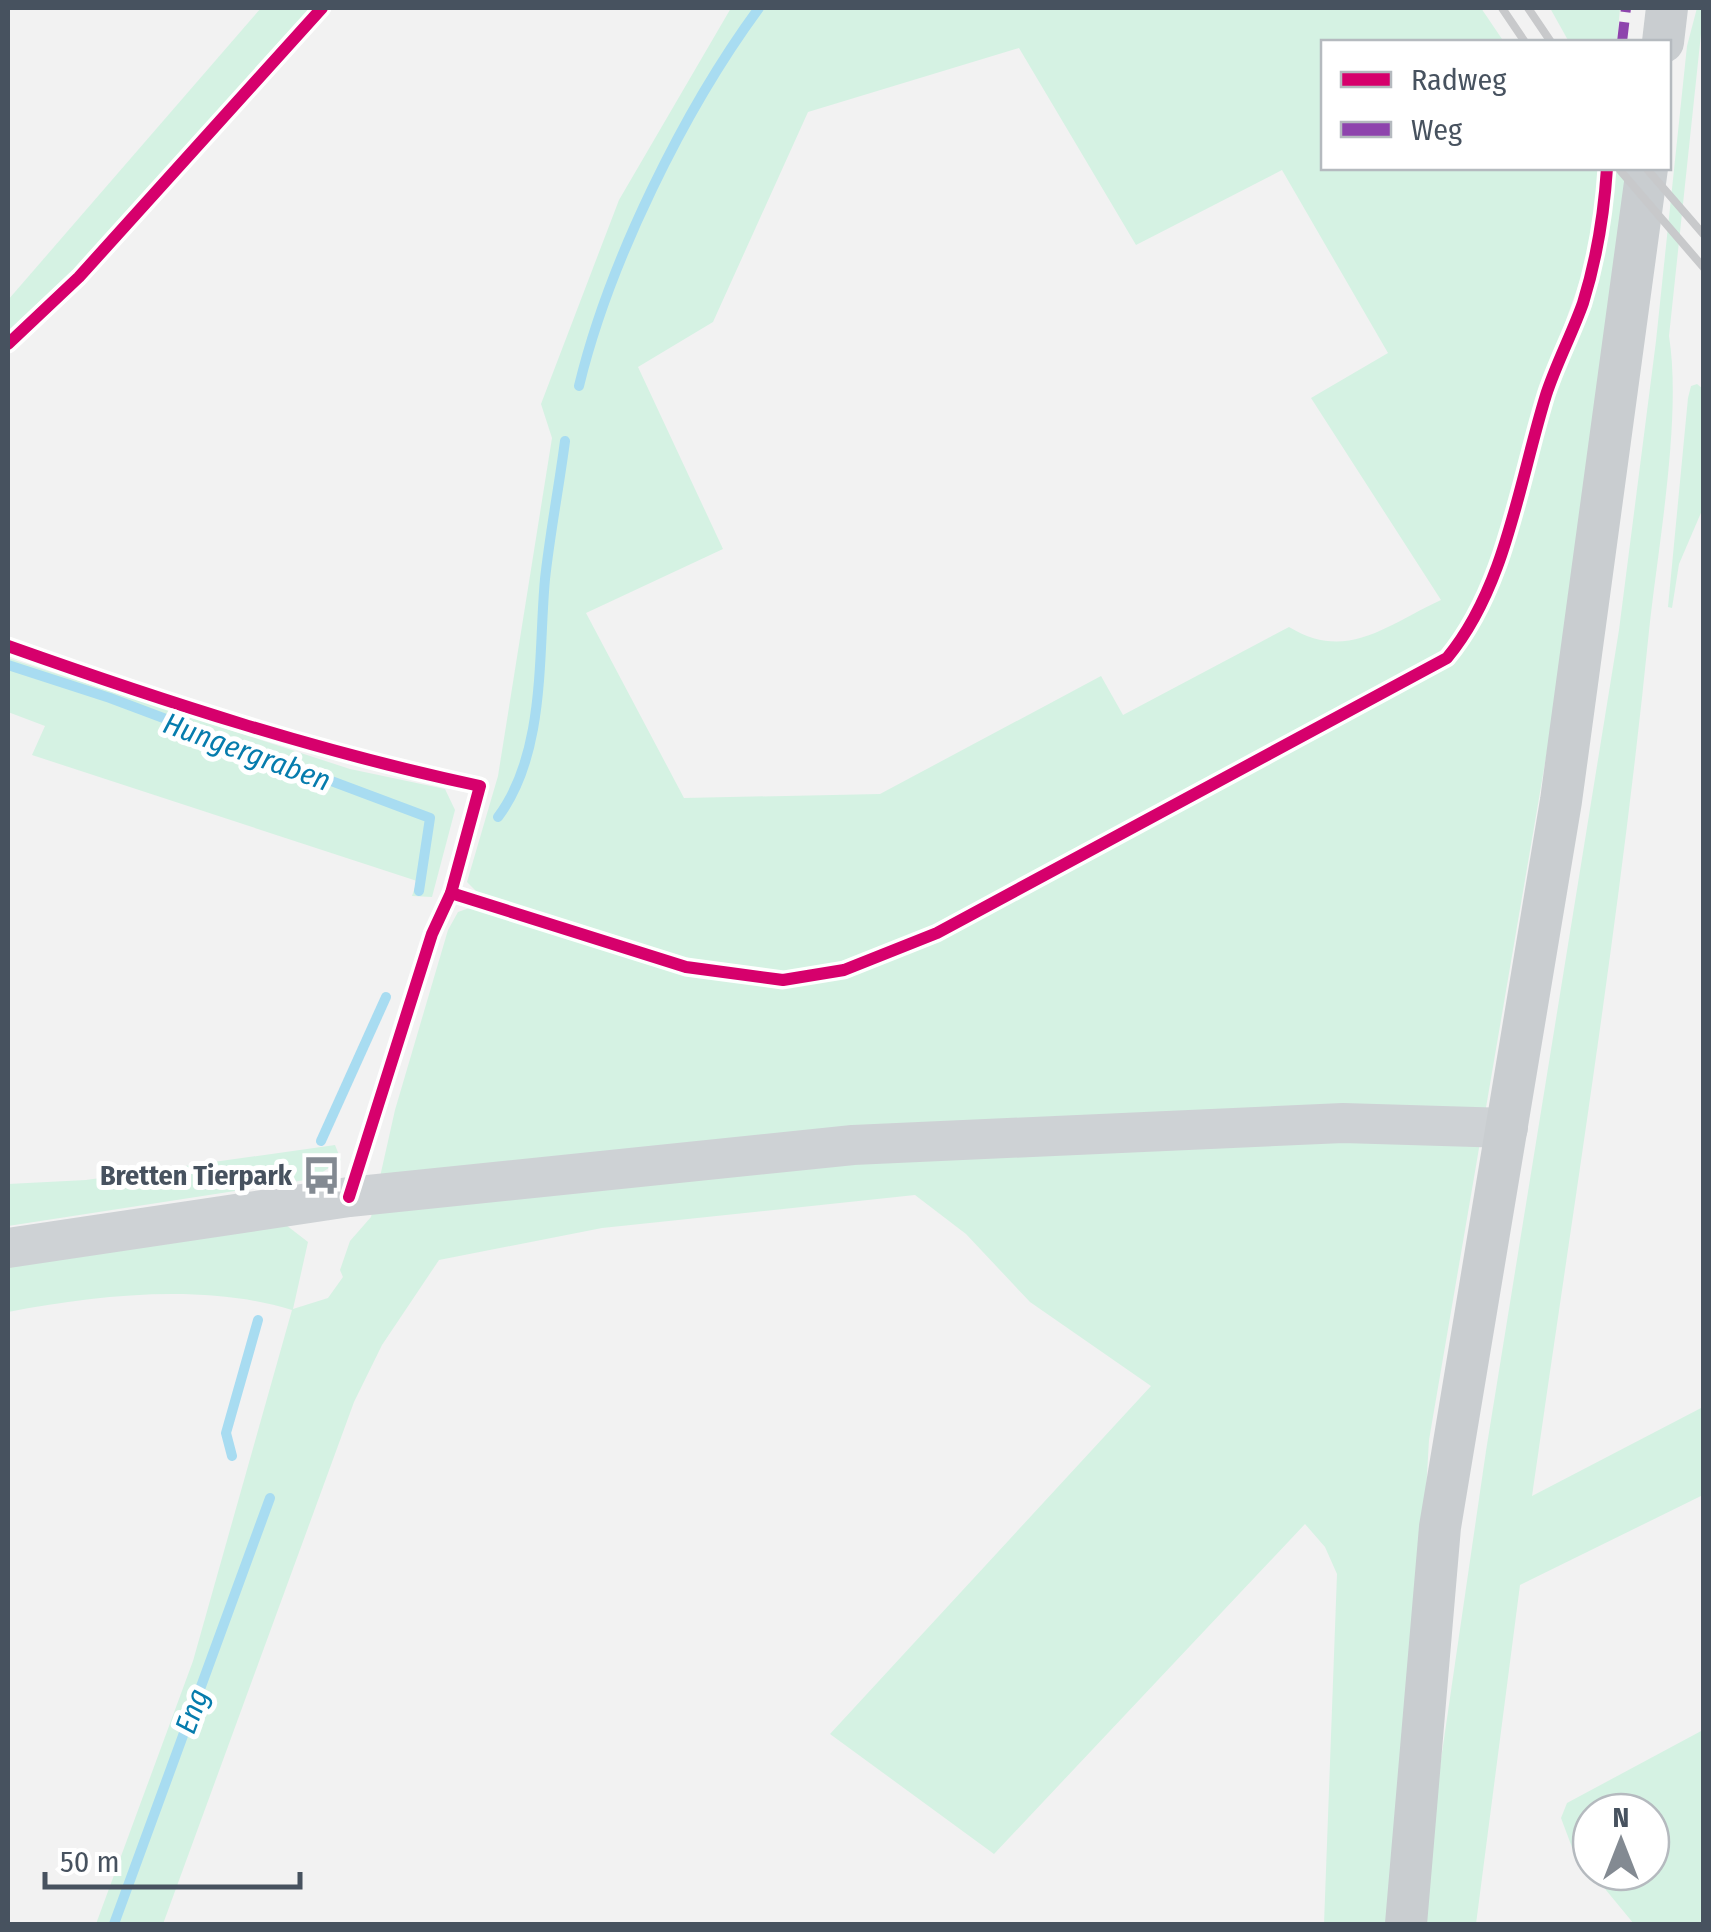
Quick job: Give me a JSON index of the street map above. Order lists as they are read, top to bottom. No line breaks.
{"water":["Hungergraben","Eng"],"places":{"bus stop":["Bretten Tierpark"]},"legend":["Radweg","Weg"],"scale_bar":"50 m","north":"top"}
